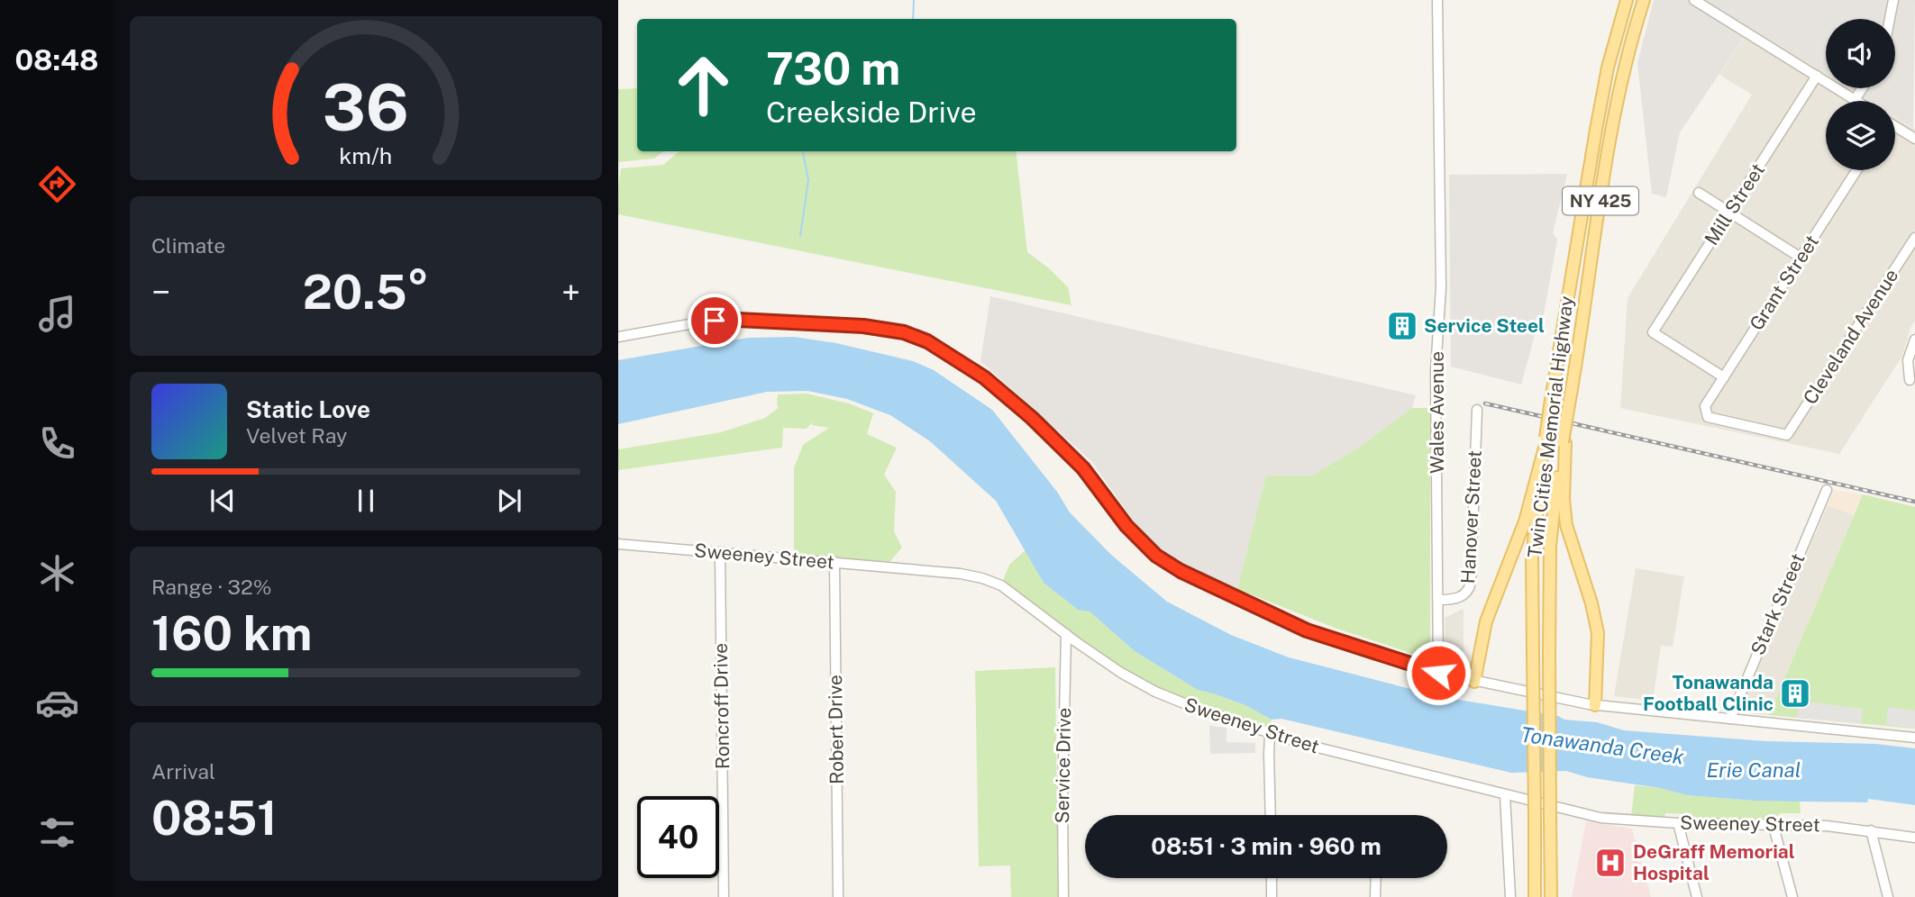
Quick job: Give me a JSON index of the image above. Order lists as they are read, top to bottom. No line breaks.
{"streets":{"main road":["NY 425","Twin Cities Memorial Highway"],"street":["Mill Street","Grant Street","Cleveland Avenue","Wales Avenue","Hanover Street","Sweeney Street","Stark Street","Roncroff Drive","Robert Drive","Service Drive"]},"crossings":[["Mill Street","Grant Street"],["Grant Street","Cleveland Avenue"],["Wales Avenue","Hanover Street"],["Sweeney Street","Roncroff Drive"],["Sweeney Street","Robert Drive"],["Sweeney Street","Service Drive"]],"water":["Tonawanda Creek","Erie Canal"],"places":{"building":["Service Steel","Tonawanda Football Clinic"],"hospital":["DeGraff Memorial Hospital"]},"page":{"tabs":"08:48","turn":["730 m","Creekside Drive"],"tile":["Climate",["Range · 32%","160 km"],["Arrival","08:51"]],"heat":["−","20.5°","+"],"song":["Static Love","Velvet Ray"],"limit":"40","trip":"08:51 · 3 min · 960 m","gauge":["36","km/h"]}}
